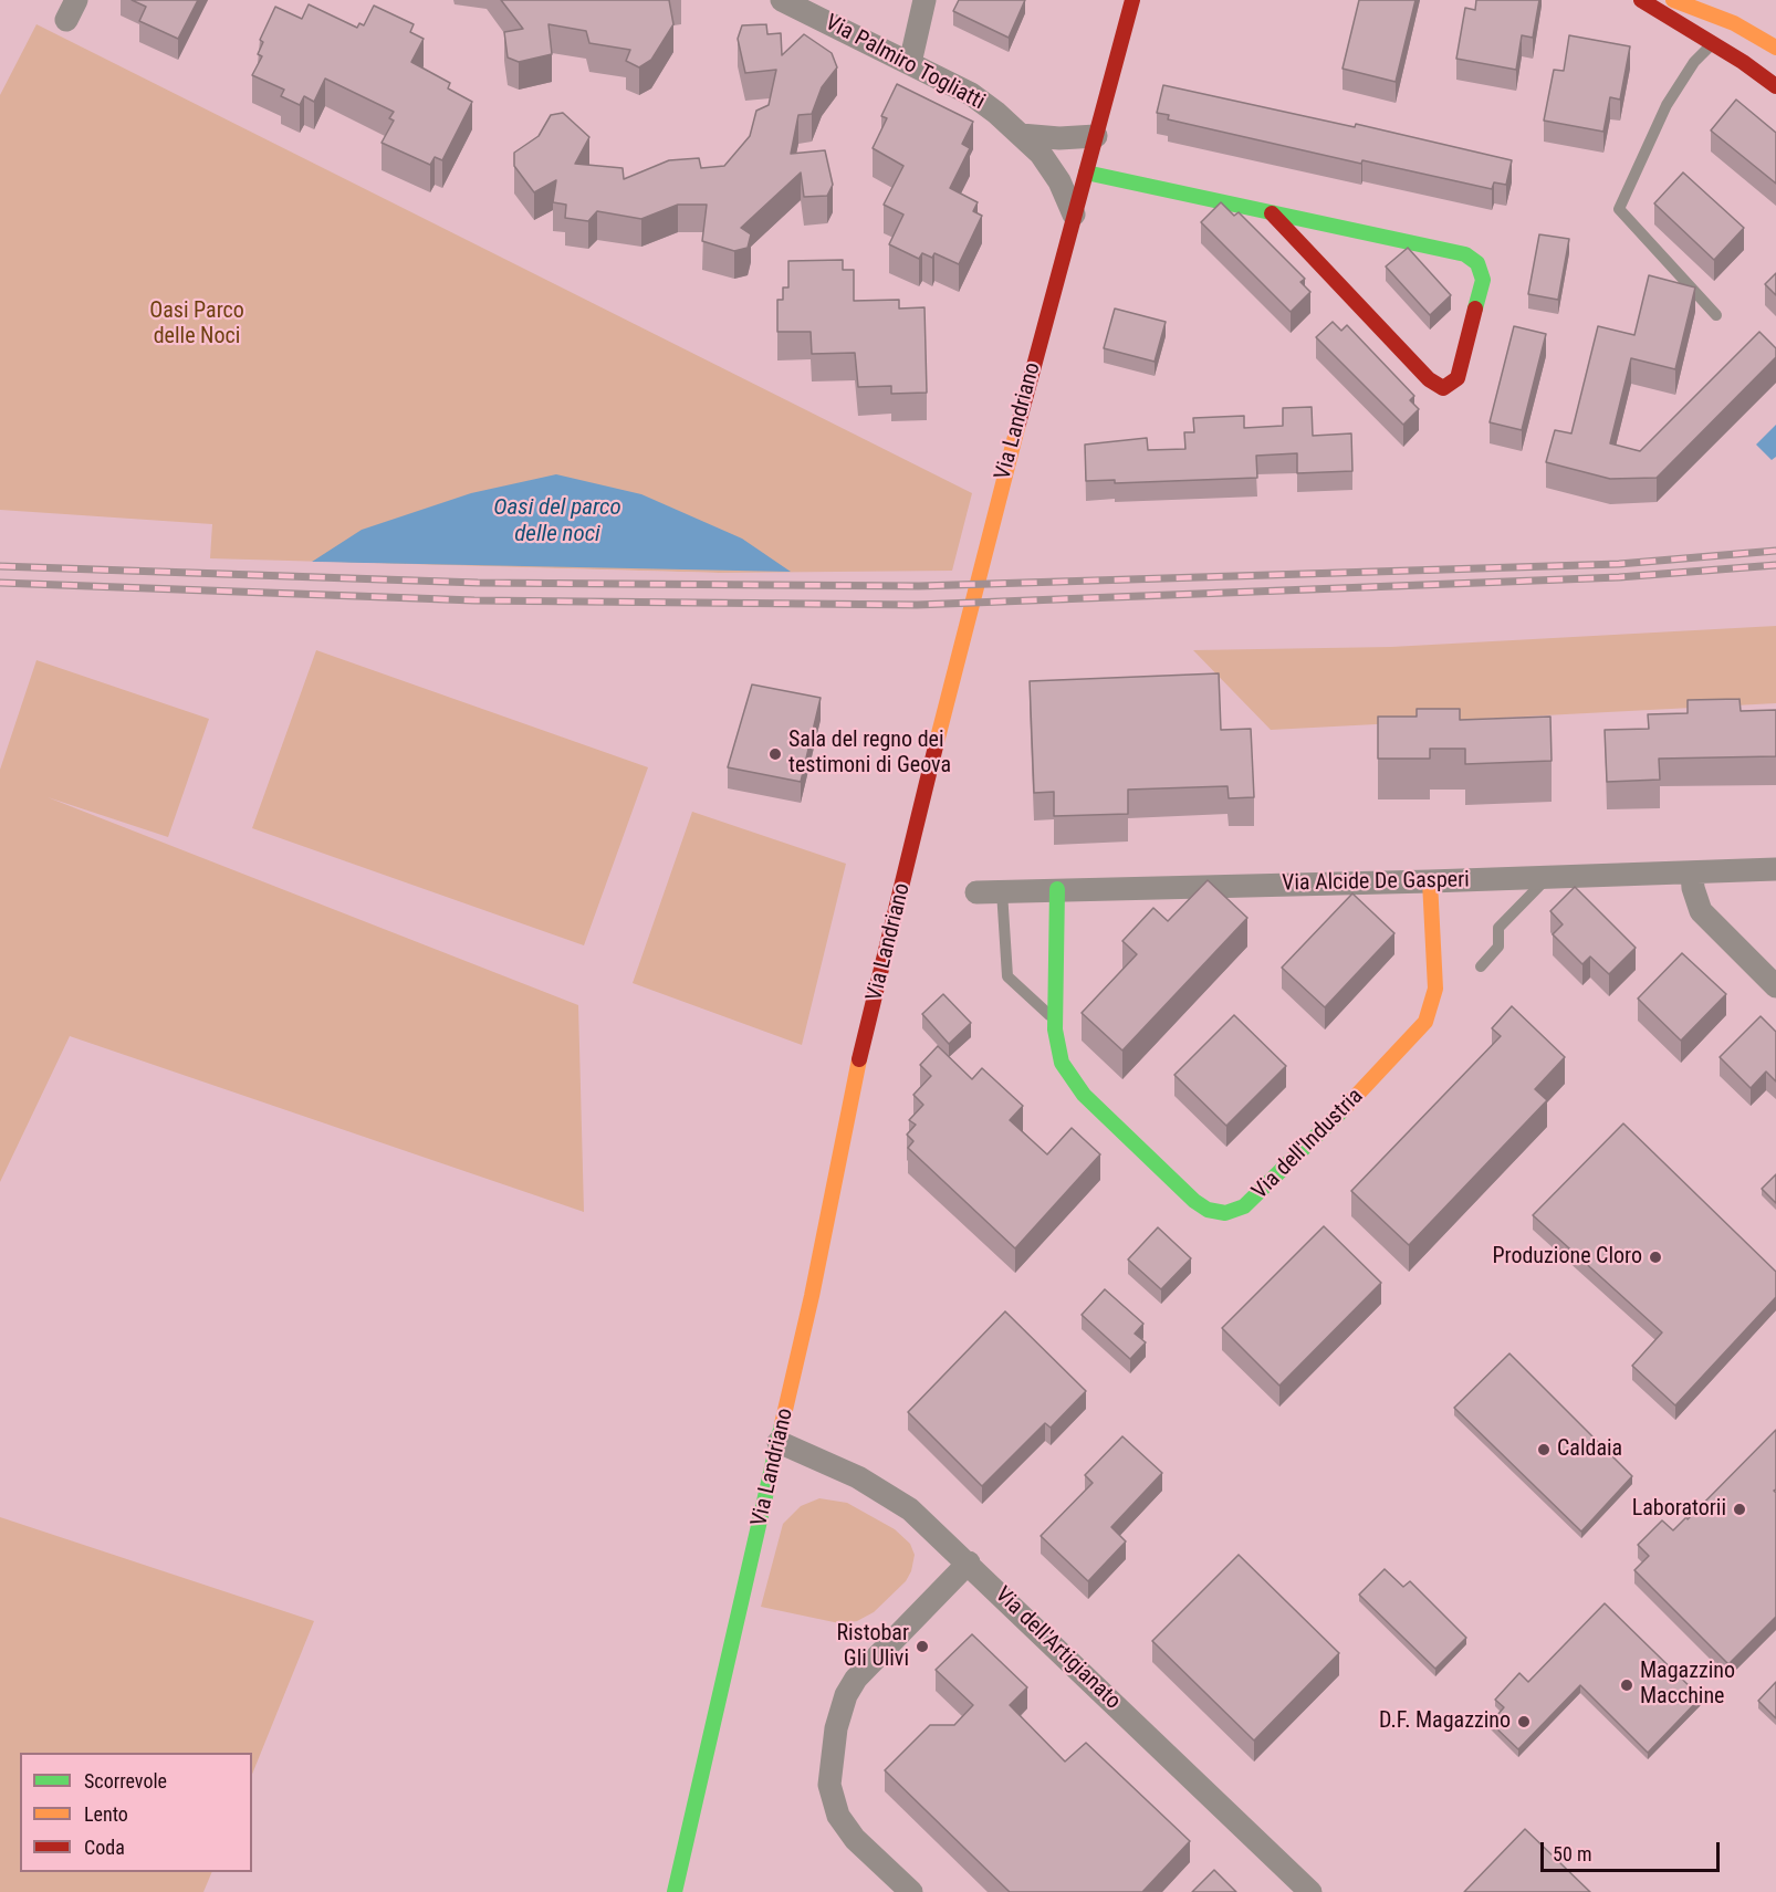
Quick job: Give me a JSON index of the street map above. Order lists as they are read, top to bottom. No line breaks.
{"streets":{"street":["Via Palmiro Togliatti","Via Landriano","Via Alcide De Gasperi","Via dell'Industria","Via dell'Artigianato"]},"crossings":[["Via Palmiro Togliatti","Via Landriano"],["Via Landriano","Via dell'Artigianato"],["Via Alcide De Gasperi","Via dell'Industria"]],"water":["Oasi del parco delle noci"],"parks":["Oasi Parco delle Noci"],"places":["Sala del regno dei testimoni di Geova","Produzione Cloro","Caldaia","Laboratorii","Ristobar Gli Ulivi","Magazzino Macchine","D.F. Magazzino"],"legend":["Scorrevole","Lento","Coda"],"scale_bar":"50 m"}
